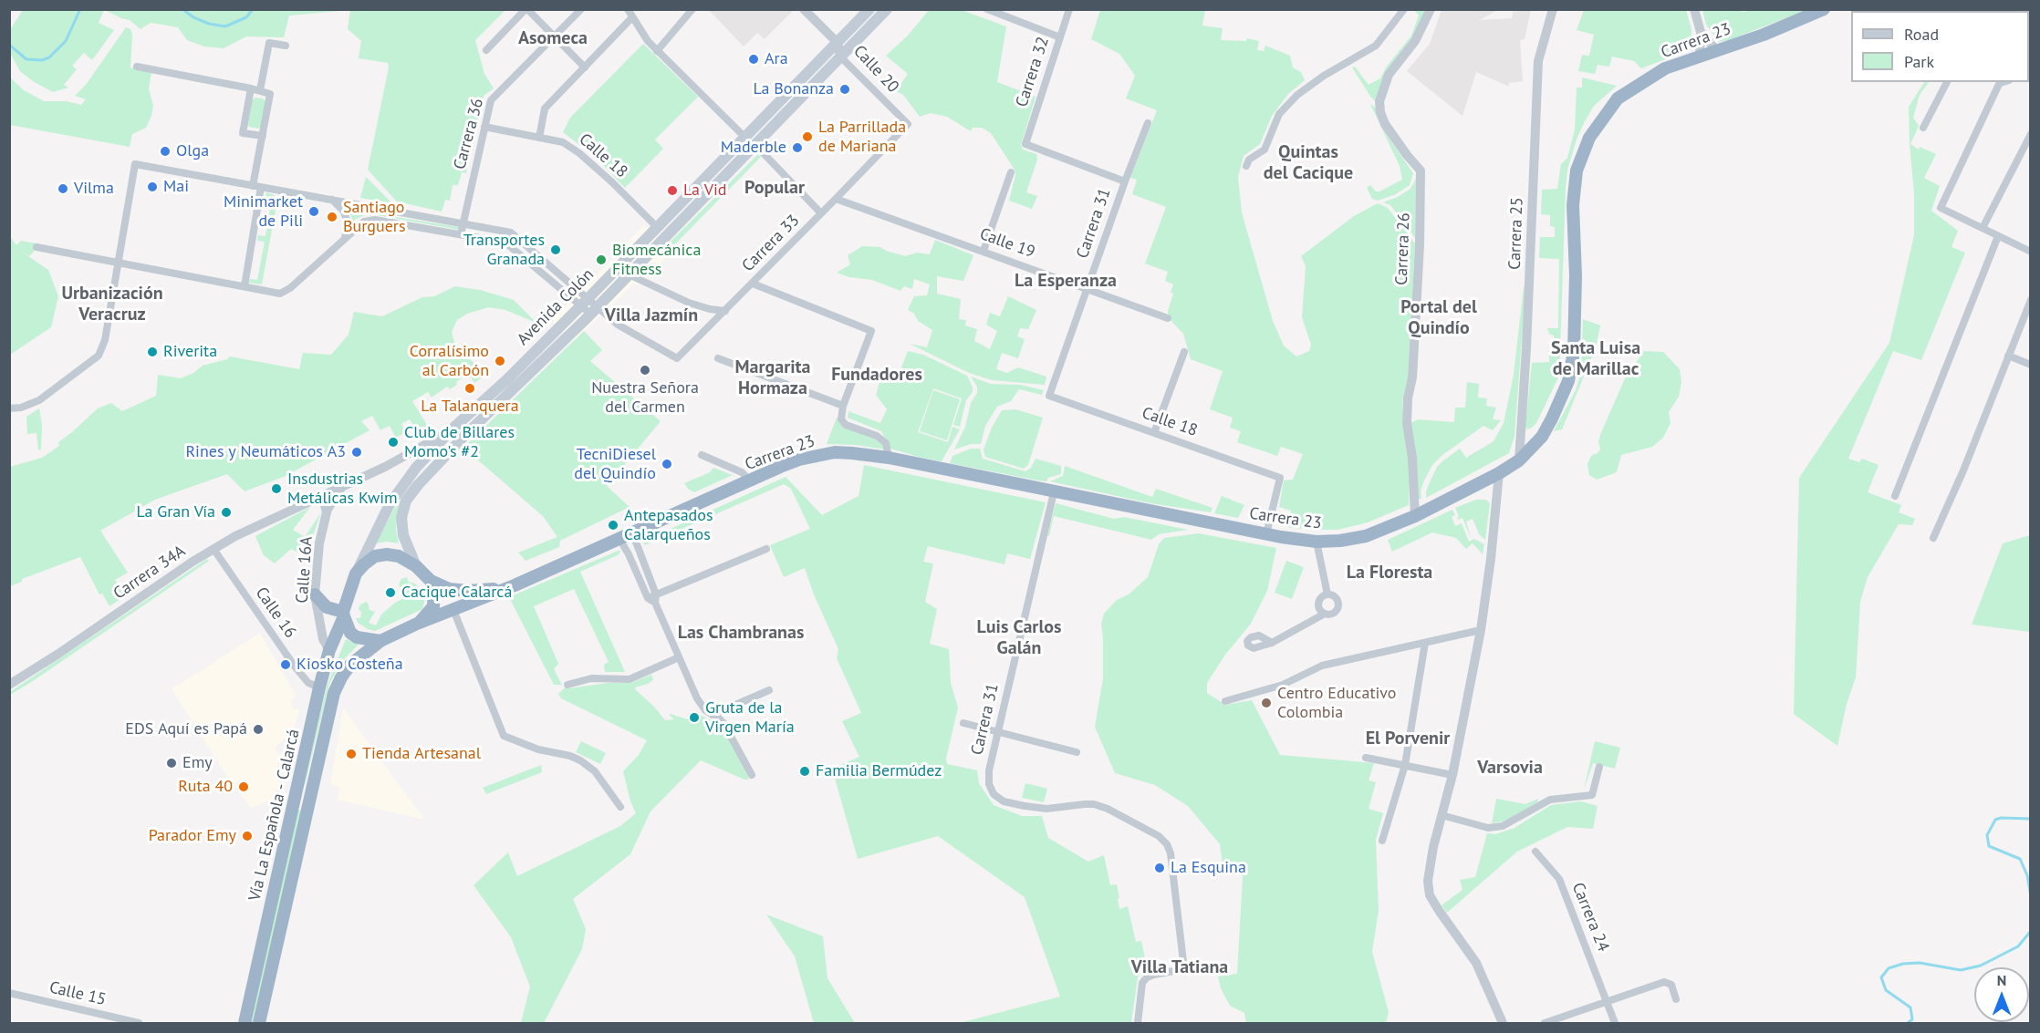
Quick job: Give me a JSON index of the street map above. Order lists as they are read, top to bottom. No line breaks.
{"streets":{"highway":["Carrera 23","Vía La Española - Calarcá"],"main road":["Avenida Colón"],"street":["Calle 20","Carrera 32","Carrera 36","Calle 18","Carrera 31","Carrera 25","Carrera 33","Calle 19","Carrera 26","Calle 16A","Carrera 34A","Calle 16","Carrera 24","Calle 15"]},"crossings":[["Carrera 23","Calle 18"],["Carrera 23","Carrera 31"],["Carrera 23","Carrera 25"],["Carrera 23","Carrera 26"],["Carrera 23","Avenida Colón"],["Carrera 23","Vía La Española - Calarcá"],["Calle 20","Carrera 33"],["Calle 20","Avenida Colón"],["Carrera 32","Carrera 31"],["Carrera 36","Calle 18"],["Calle 18","Carrera 31"],["Calle 18","Avenida Colón"],["Carrera 31","Calle 19"],["Carrera 33","Calle 19"],["Carrera 33","Avenida Colón"],["Avenida Colón","Carrera 34A"],["Avenida Colón","Vía La Española - Calarcá"],["Calle 16A","Vía La Española - Calarcá"],["Carrera 34A","Calle 16"],["Calle 16","Vía La Española - Calarcá"]],"districts":["Asomeca","Quintas del Cacique","Popular","La Esperanza","Urbanización Veracruz","Portal del Quindío","Villa Jazmín","Santa Luisa de Marillac","Margarita Hormaza","Fundadores","La Floresta","Luis Carlos Galán","Las Chambranas","El Porvenir","Varsovia","Villa Tatiana"],"places":["Ara","La Bonanza","La Parrillada de Mariana","Maderble","Olga","Mai","Vilma","La Vid","Minimarket de Pili","Santiago Burguers","Transportes Granada","Biomecánica Fitness","Riverita","Corralísimo al Carbón","Nuestra Señora del Carmen","La Talanquera","Club de Billares Momo's #2","Rines y Neumáticos A3","TecniDiesel del Quindío","Insdustrias Metálicas Kwim","La Gran Vía","Antepasados Calarqueños","Cacique Calarcá","Kiosko Costeña","Centro Educativo Colombia","Gruta de la Virgen María","EDS Aquí es Papá","Tienda Artesanal","Emy","Familia Bermúdez","Ruta 40","Parador Emy","La Esquina"],"legend":["Road","Park"],"north":"top"}
